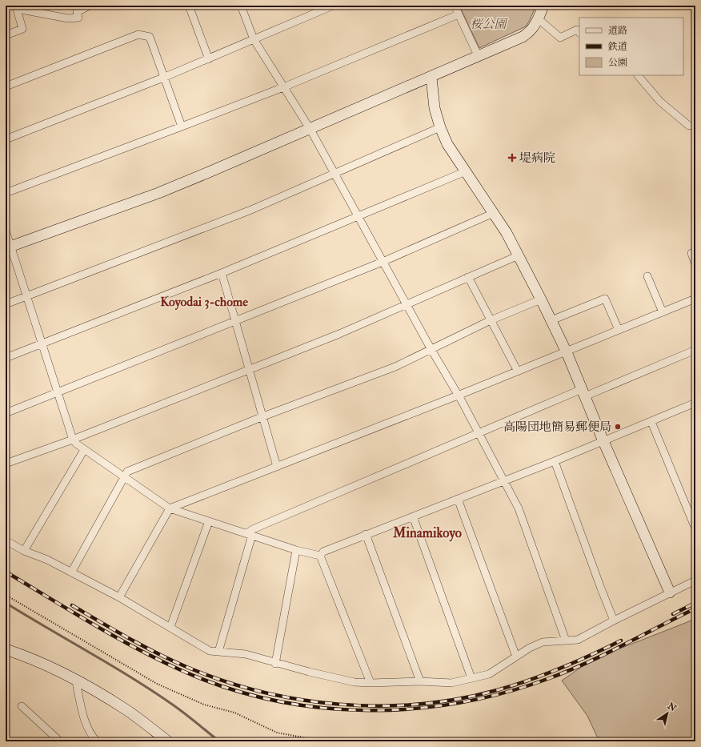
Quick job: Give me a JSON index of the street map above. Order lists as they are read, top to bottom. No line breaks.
{"districts":["Koyodai 3-chome","Minamikoyo"],"parks":["桜公園"],"places":{"health":["堤病院"],"other":["高陽団地簡易郵便局"]},"legend":["道路","鉄道","公園"],"north":"top right"}
